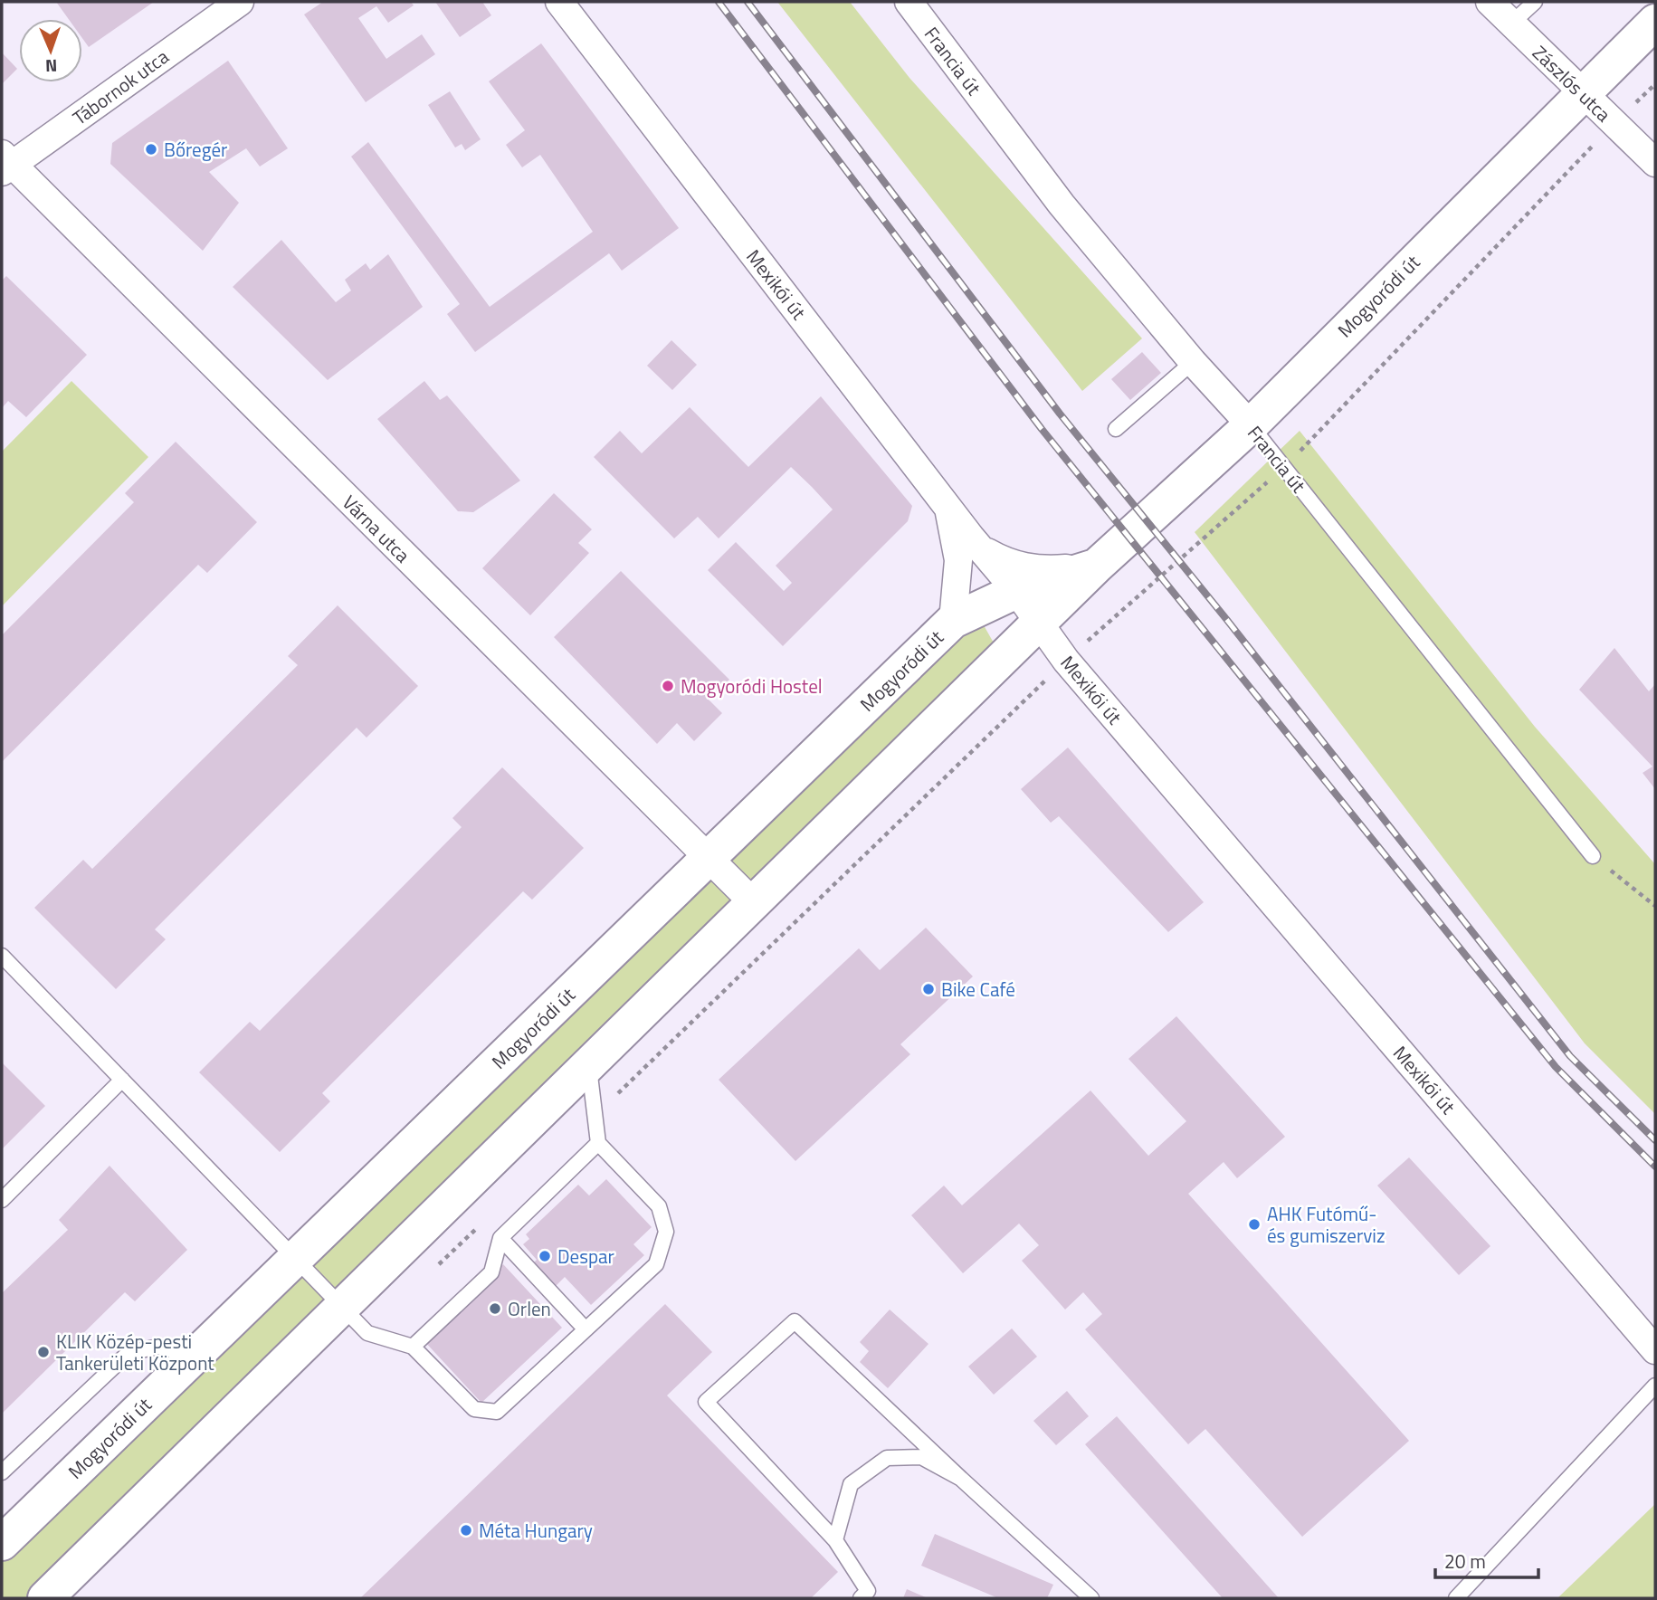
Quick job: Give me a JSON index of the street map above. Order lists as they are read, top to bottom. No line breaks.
{"streets":{"street":["Francia út","Zászlós utca","Tábornok utca","Mexikói út","Mogyoródi út","Várna utca"]},"crossings":[["Francia út","Mogyoródi út"],["Zászlós utca","Mogyoródi út"],["Tábornok utca","Várna utca"],["Mexikói út","Mogyoródi út"],["Mogyoródi út","Várna utca"]],"places":["Bőregér","Mogyoródi Hostel","Bike Café","AHK Futómű- és gumiszerviz","Despar","Orlen","KLIK Közép-pesti Tankerületi Központ","Méta Hungary"],"scale_bar":"20 m","north":"bottom"}
